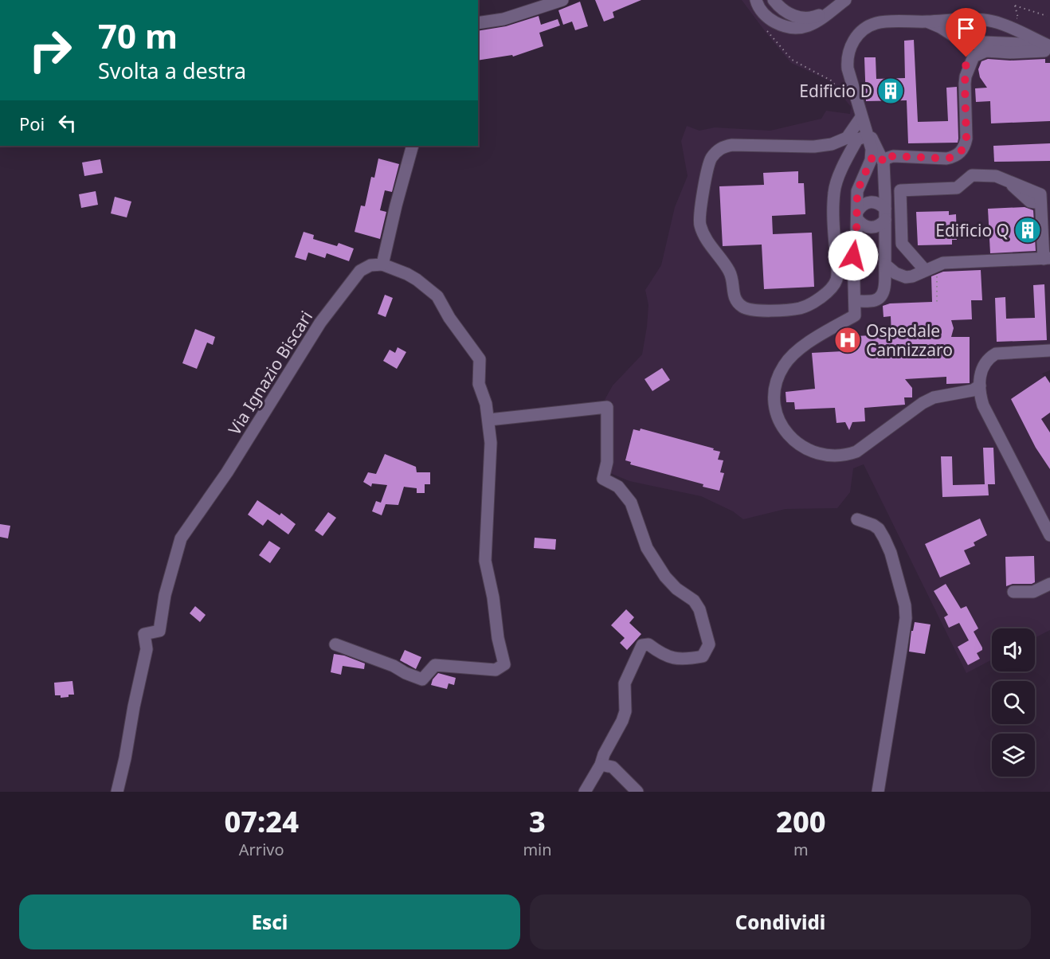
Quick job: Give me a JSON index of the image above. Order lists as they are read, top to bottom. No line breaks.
{"streets":{"street":["Via Ignazio Biscari"]},"places":{"building":["Edificio D","Edificio Q"],"hospital":["Ospedale Cannizzaro"]},"page":{"turn":["70 m","Svolta a destra"],"then":"Poi","eta":["07:24","Arrivo","3","min","200","m"],"buttons":["Esci","Condividi"]}}
